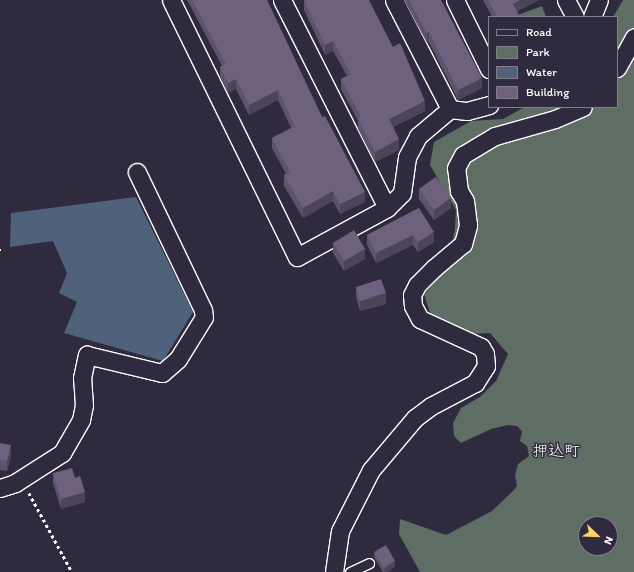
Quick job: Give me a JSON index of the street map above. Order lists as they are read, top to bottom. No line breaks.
{"districts":["押込町"],"legend":["Road","Park","Water","Building"],"north":"bottom right"}
